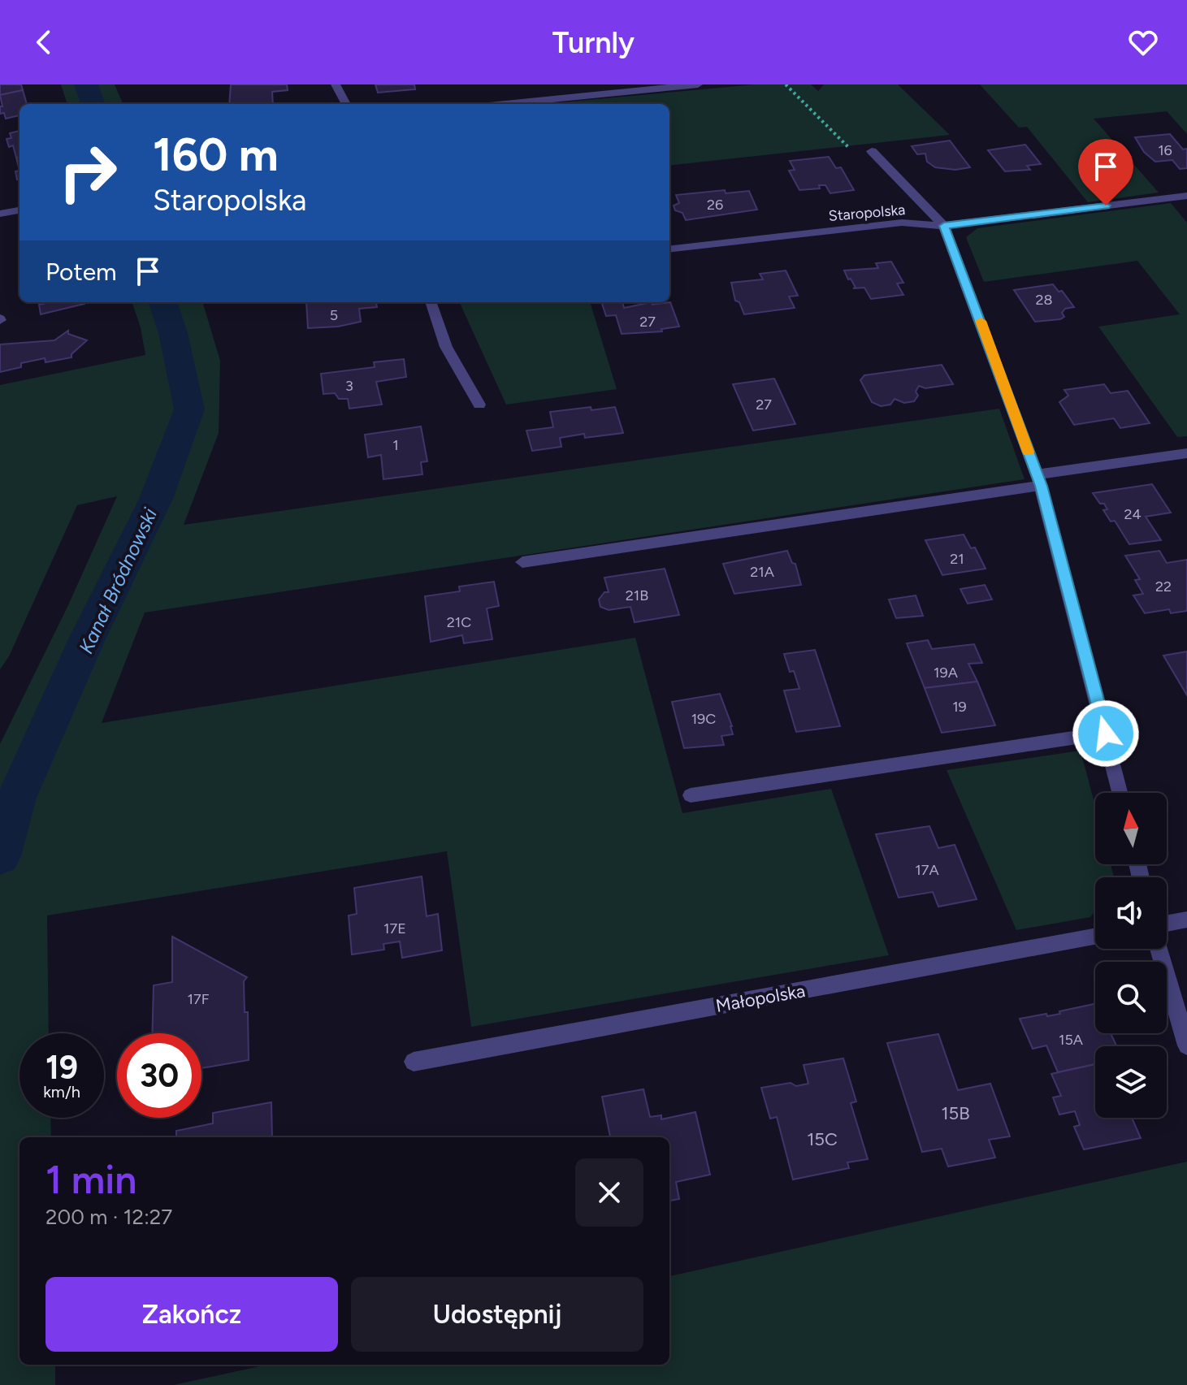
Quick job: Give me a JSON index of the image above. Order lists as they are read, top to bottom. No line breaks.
{"streets":{"street":["Staropolska","Małopolska"]},"water":["Kanał Bródnowski"],"house_numbers":["16","26","28","5","27","3","27","1","24","21","21A","22","21B","21C","19A","19","19C","17A","17E","17F","15A","15B","15C"],"north":"top","page":{"header":"Turnly","turn":["160 m","Staropolska"],"then":"Potem","speed":"19 km/h","limit":"30","heading":["1 min","200 m · 12:27"],"buttons":["Zakończ","Udostępnij"]}}
